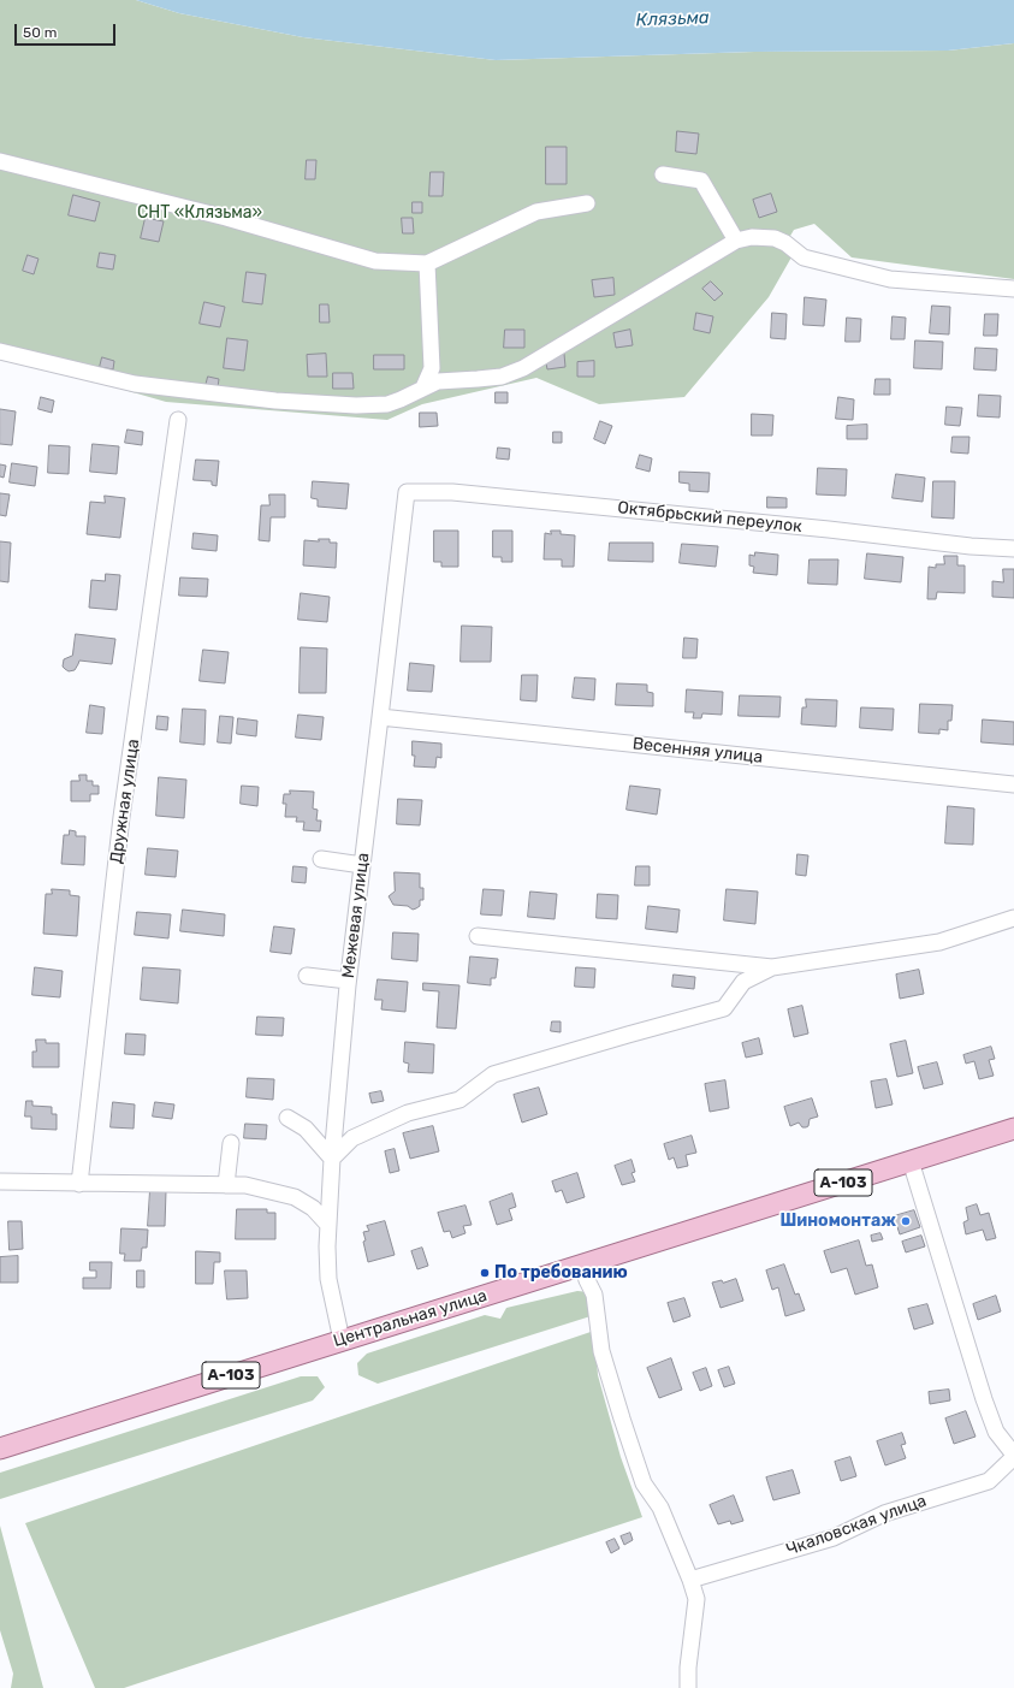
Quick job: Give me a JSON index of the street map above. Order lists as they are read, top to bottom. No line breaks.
{"streets":{"main road":["А-103","Центральная улица"],"street":["Октябрьский переулок","Весенняя улица","Дружная улица","Межевая улица","Чкаловская улица"]},"crossings":[["Октябрьский переулок","Межевая улица"],["Весенняя улица","Межевая улица"],["Межевая улица","Центральная улица"],["Центральная улица","Чкаловская улица"]],"water":["Клязьма"],"parks":["СНТ «Клязьма»"],"places":["Шиномонтаж","По требованию"],"scale_bar":"50 m"}
